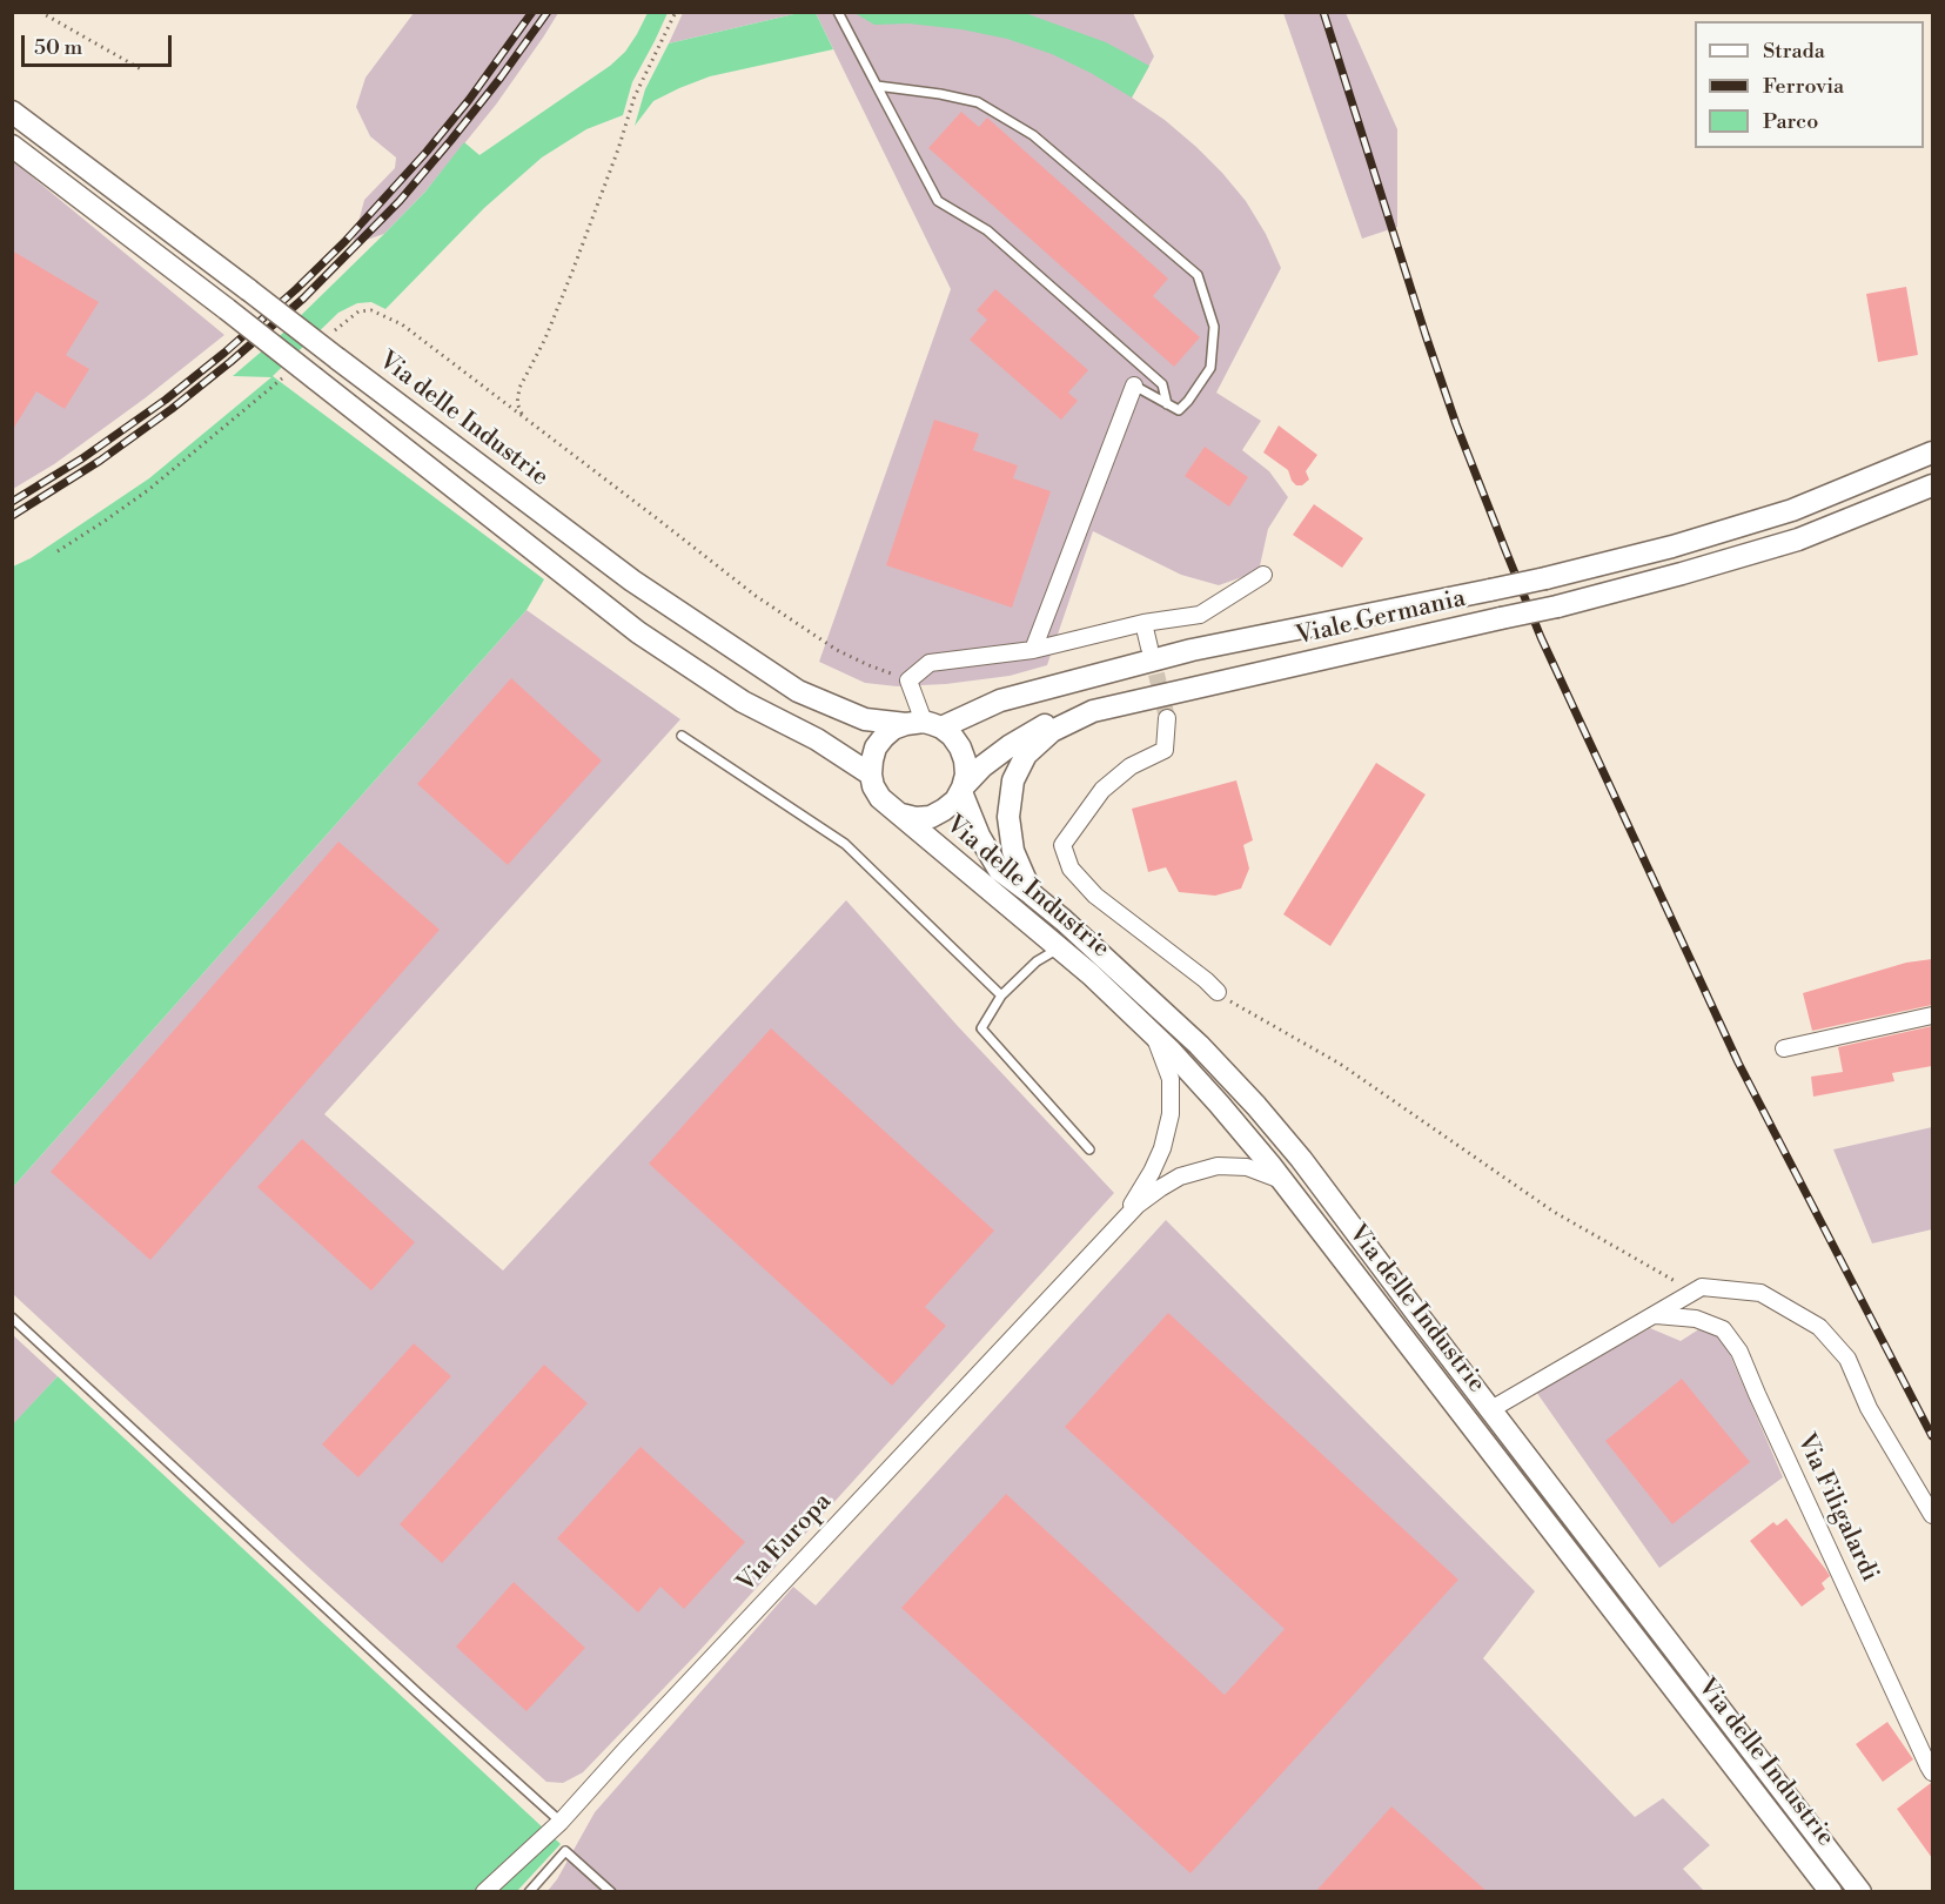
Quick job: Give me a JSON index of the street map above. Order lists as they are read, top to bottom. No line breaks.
{"streets":{"street":["Via delle Industrie","Viale Germania","Via Filigalardi","Via Europa"]},"crossings":[["Via delle Industrie","Viale Germania"],["Via delle Industrie","Via Europa"]],"legend":["Strada","Ferrovia","Parco"],"scale_bar":"50 m"}
